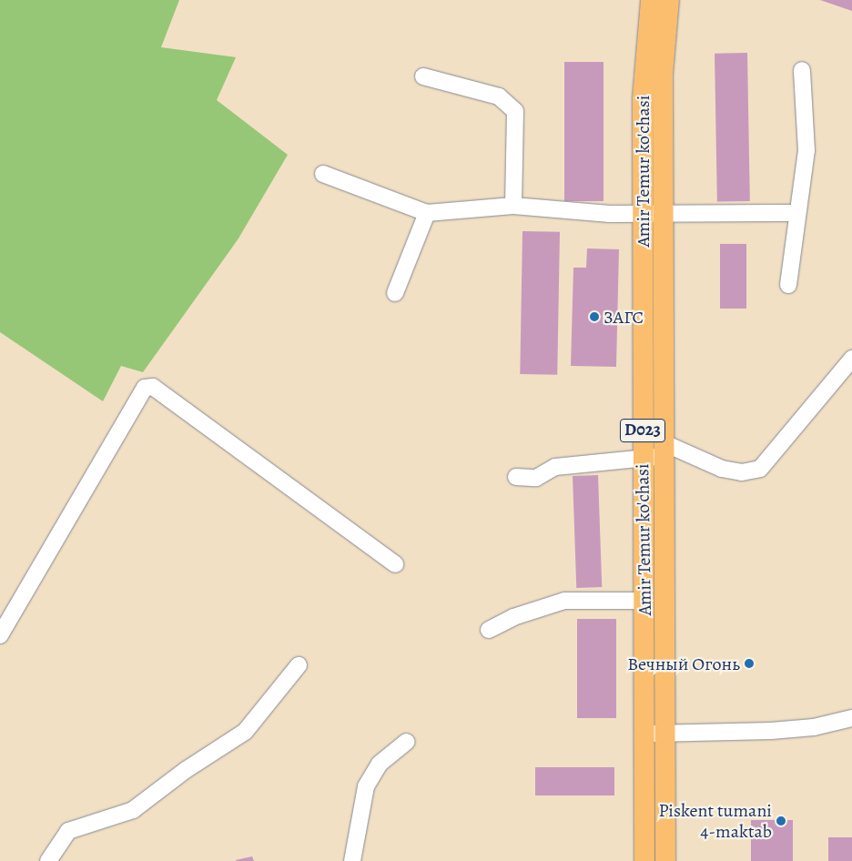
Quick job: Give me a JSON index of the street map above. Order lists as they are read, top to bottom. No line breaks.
{"streets":{"main road":["Amir Temur ko'chasi","D023"]},"places":["ЗАГС","Вечный Огонь","Piskent tumani 4-maktab"]}
